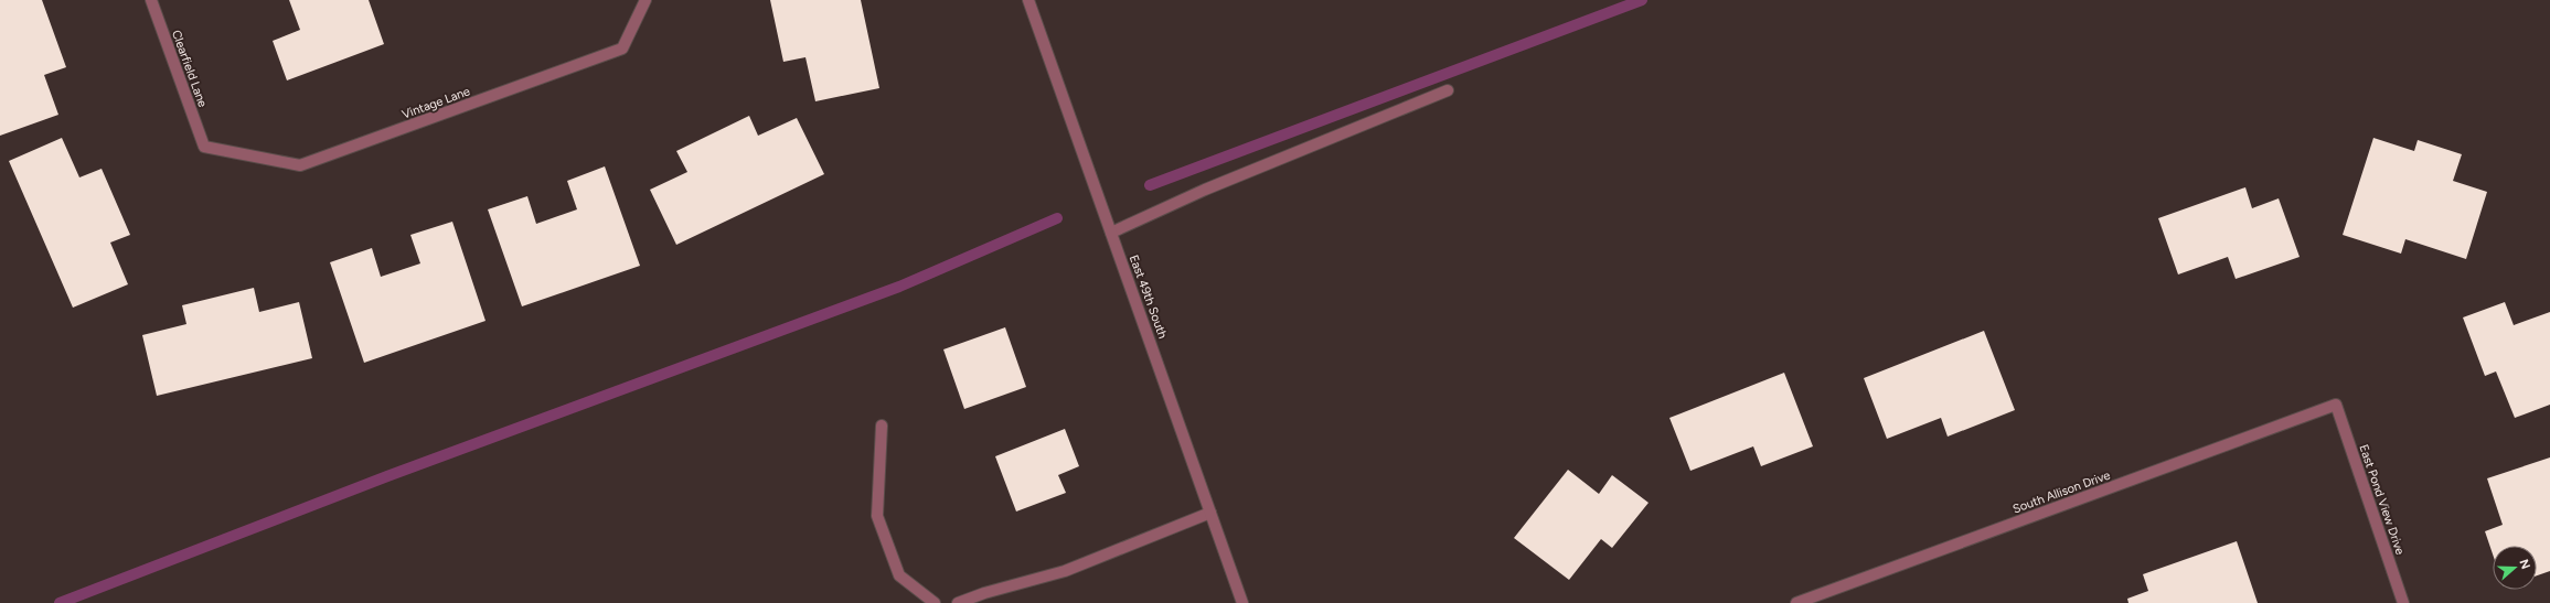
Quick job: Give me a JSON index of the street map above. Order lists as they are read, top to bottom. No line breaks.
{"streets":{"street":["Clearfield Lane","Vintage Lane","East 49th South","South Allison Drive","East Pond View Drive"]},"crossings":[["Clearfield Lane","Vintage Lane"],["South Allison Drive","East Pond View Drive"]],"north":"right"}
